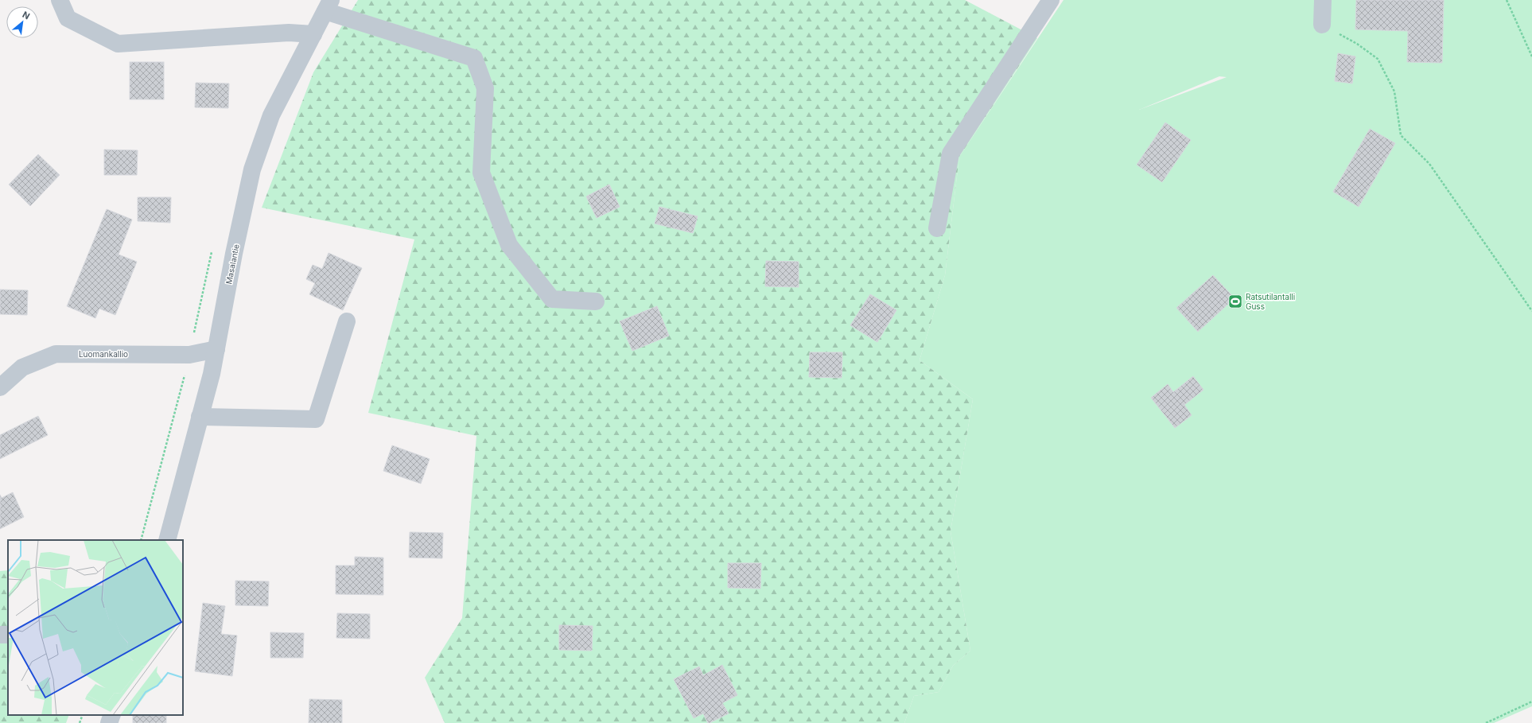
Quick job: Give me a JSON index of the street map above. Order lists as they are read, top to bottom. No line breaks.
{"streets":{"street":["Masalantie","Luomankallio"]},"crossings":[["Masalantie","Luomankallio"]],"places":{"sports":["Ratsutilantalli Guss"]},"north":"top right"}
